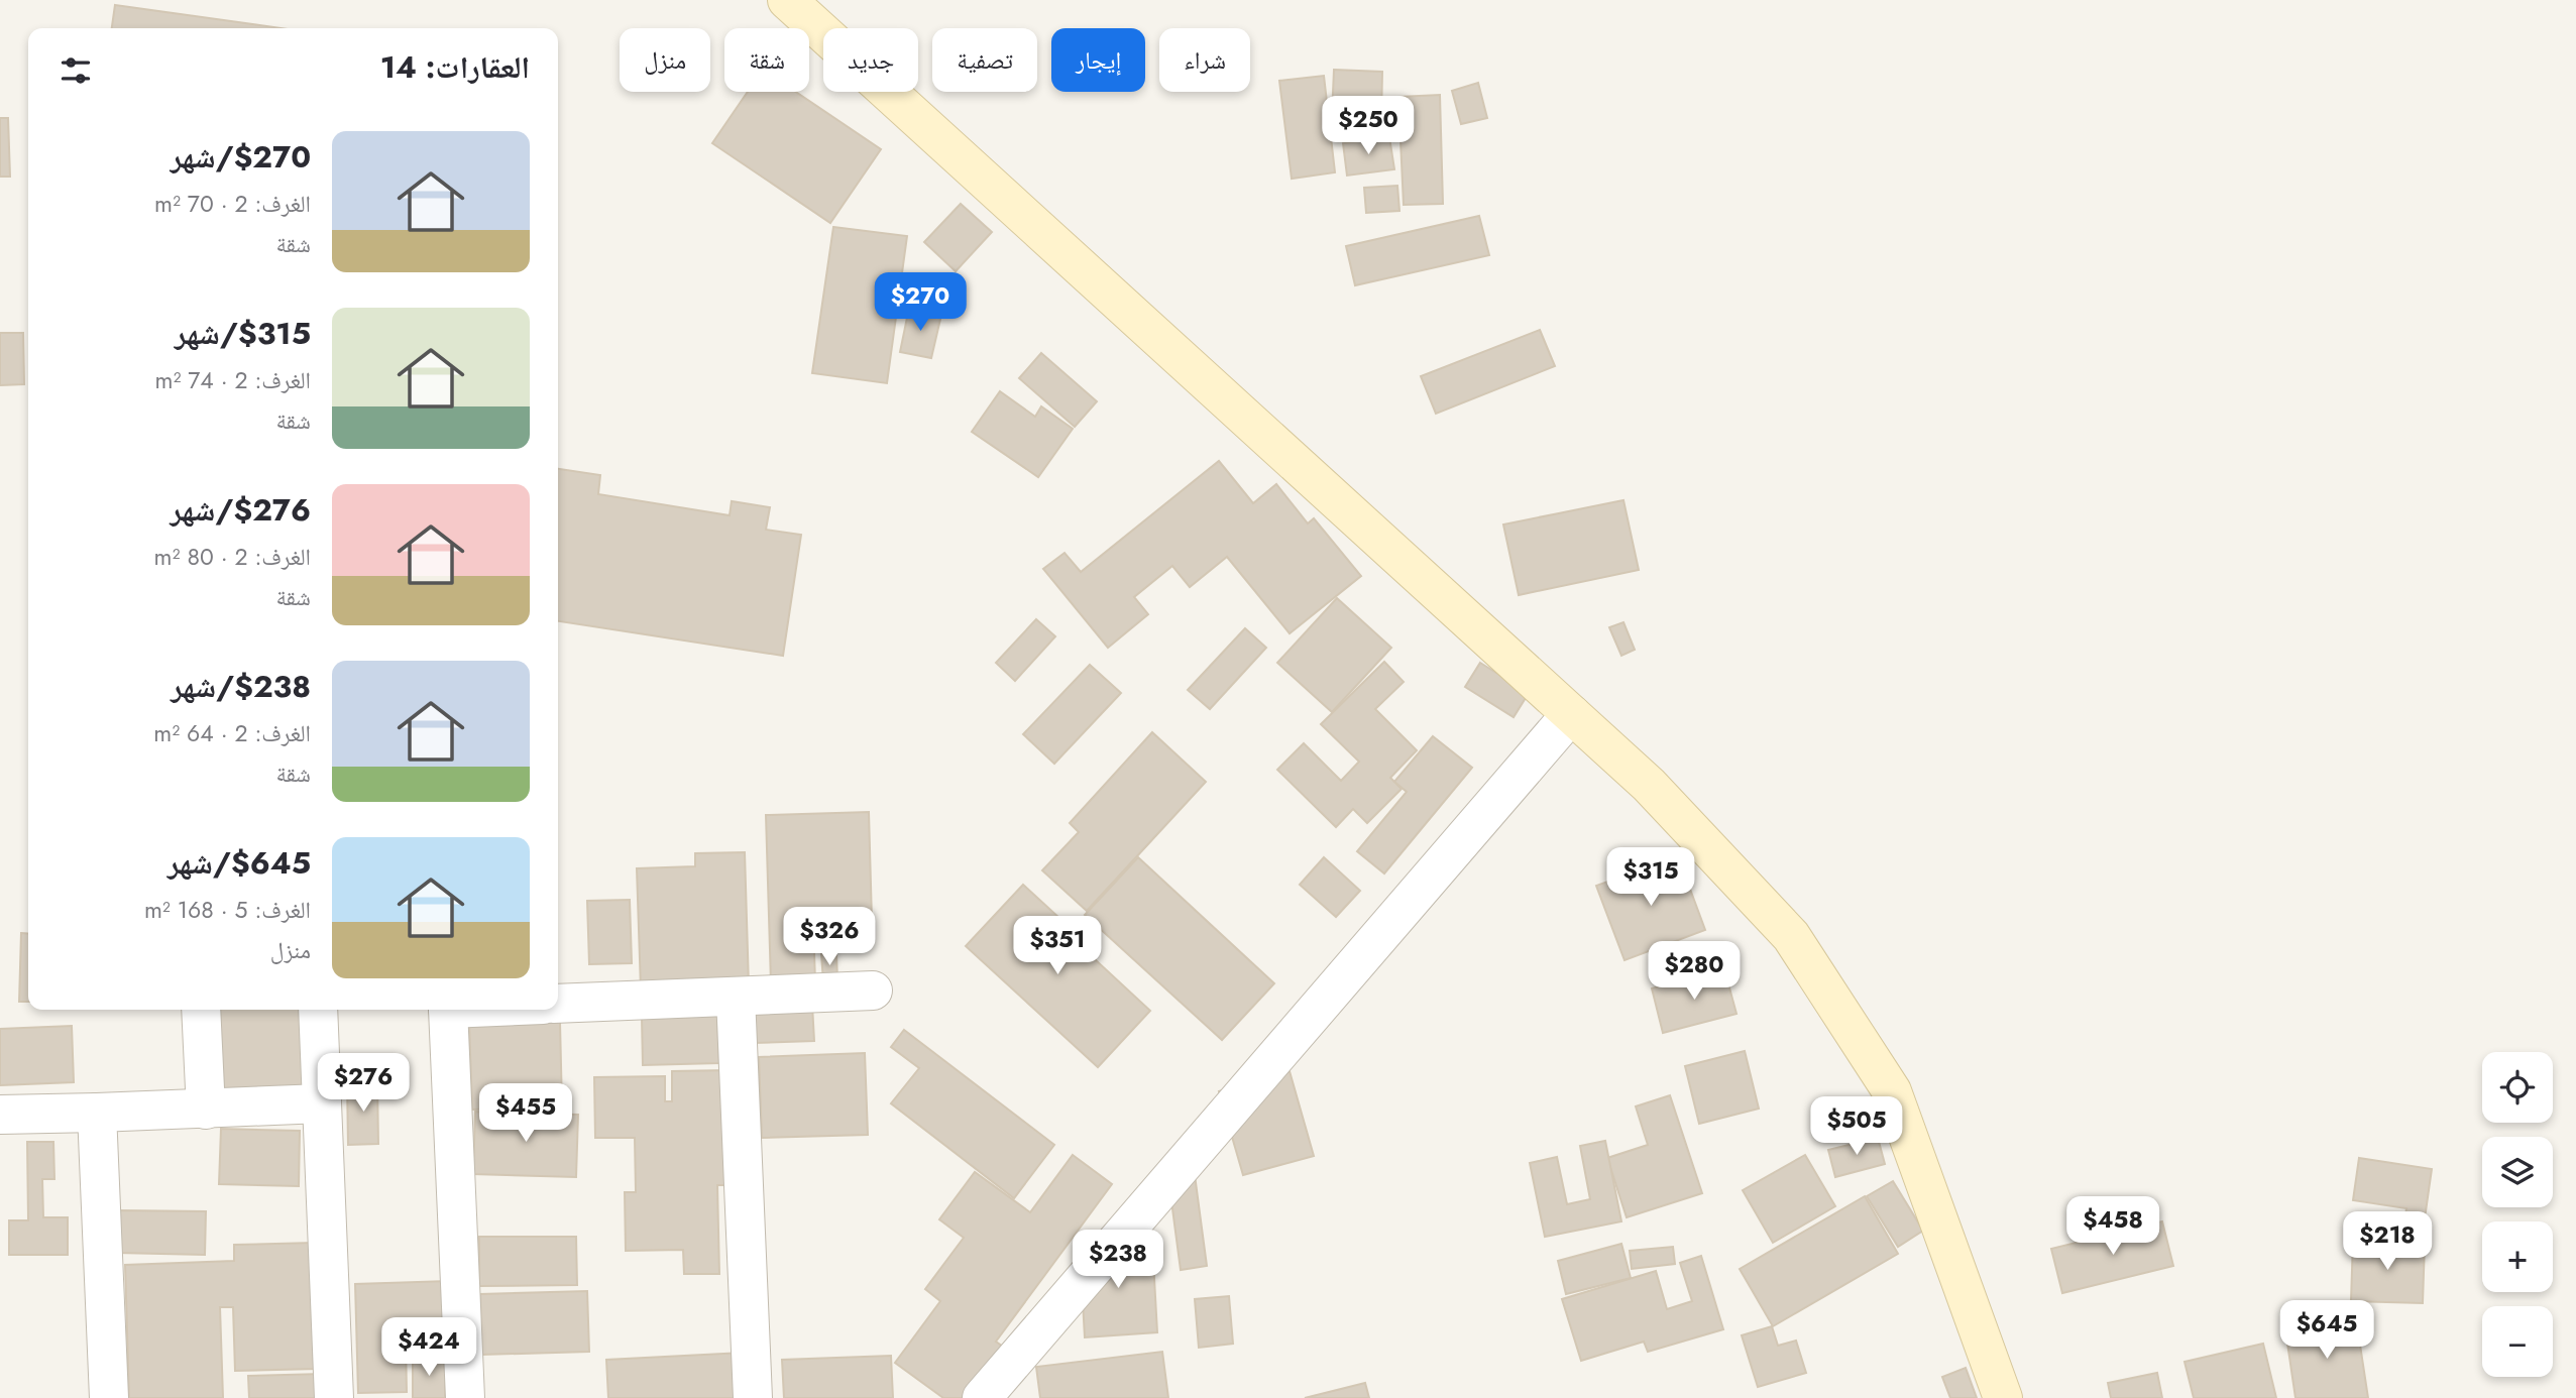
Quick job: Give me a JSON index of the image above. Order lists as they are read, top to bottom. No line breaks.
{"page":{"chip":["شراء","إيجار","تصفية","جديد","شقة","منزل"],"heading":"العقارات: 14","price":["$250","$270","$315","$326","$351","$280","$276","$455","$505","$458","$218","$238","$645","$424"],"list":[{"name":"$270/شهر","note":"الغرف: 2 · 70 m² · شقة"},{"name":"$315/شهر","note":"الغرف: 2 · 74 m² · شقة"},{"name":"$276/شهر","note":"الغرف: 2 · 80 m² · شقة"},{"name":"$238/شهر","note":"الغرف: 2 · 64 m² · شقة"},{"name":"$645/شهر","note":"الغرف: 5 · 168 m² · منزل"}],"map_buttons":["+","−"]}}
